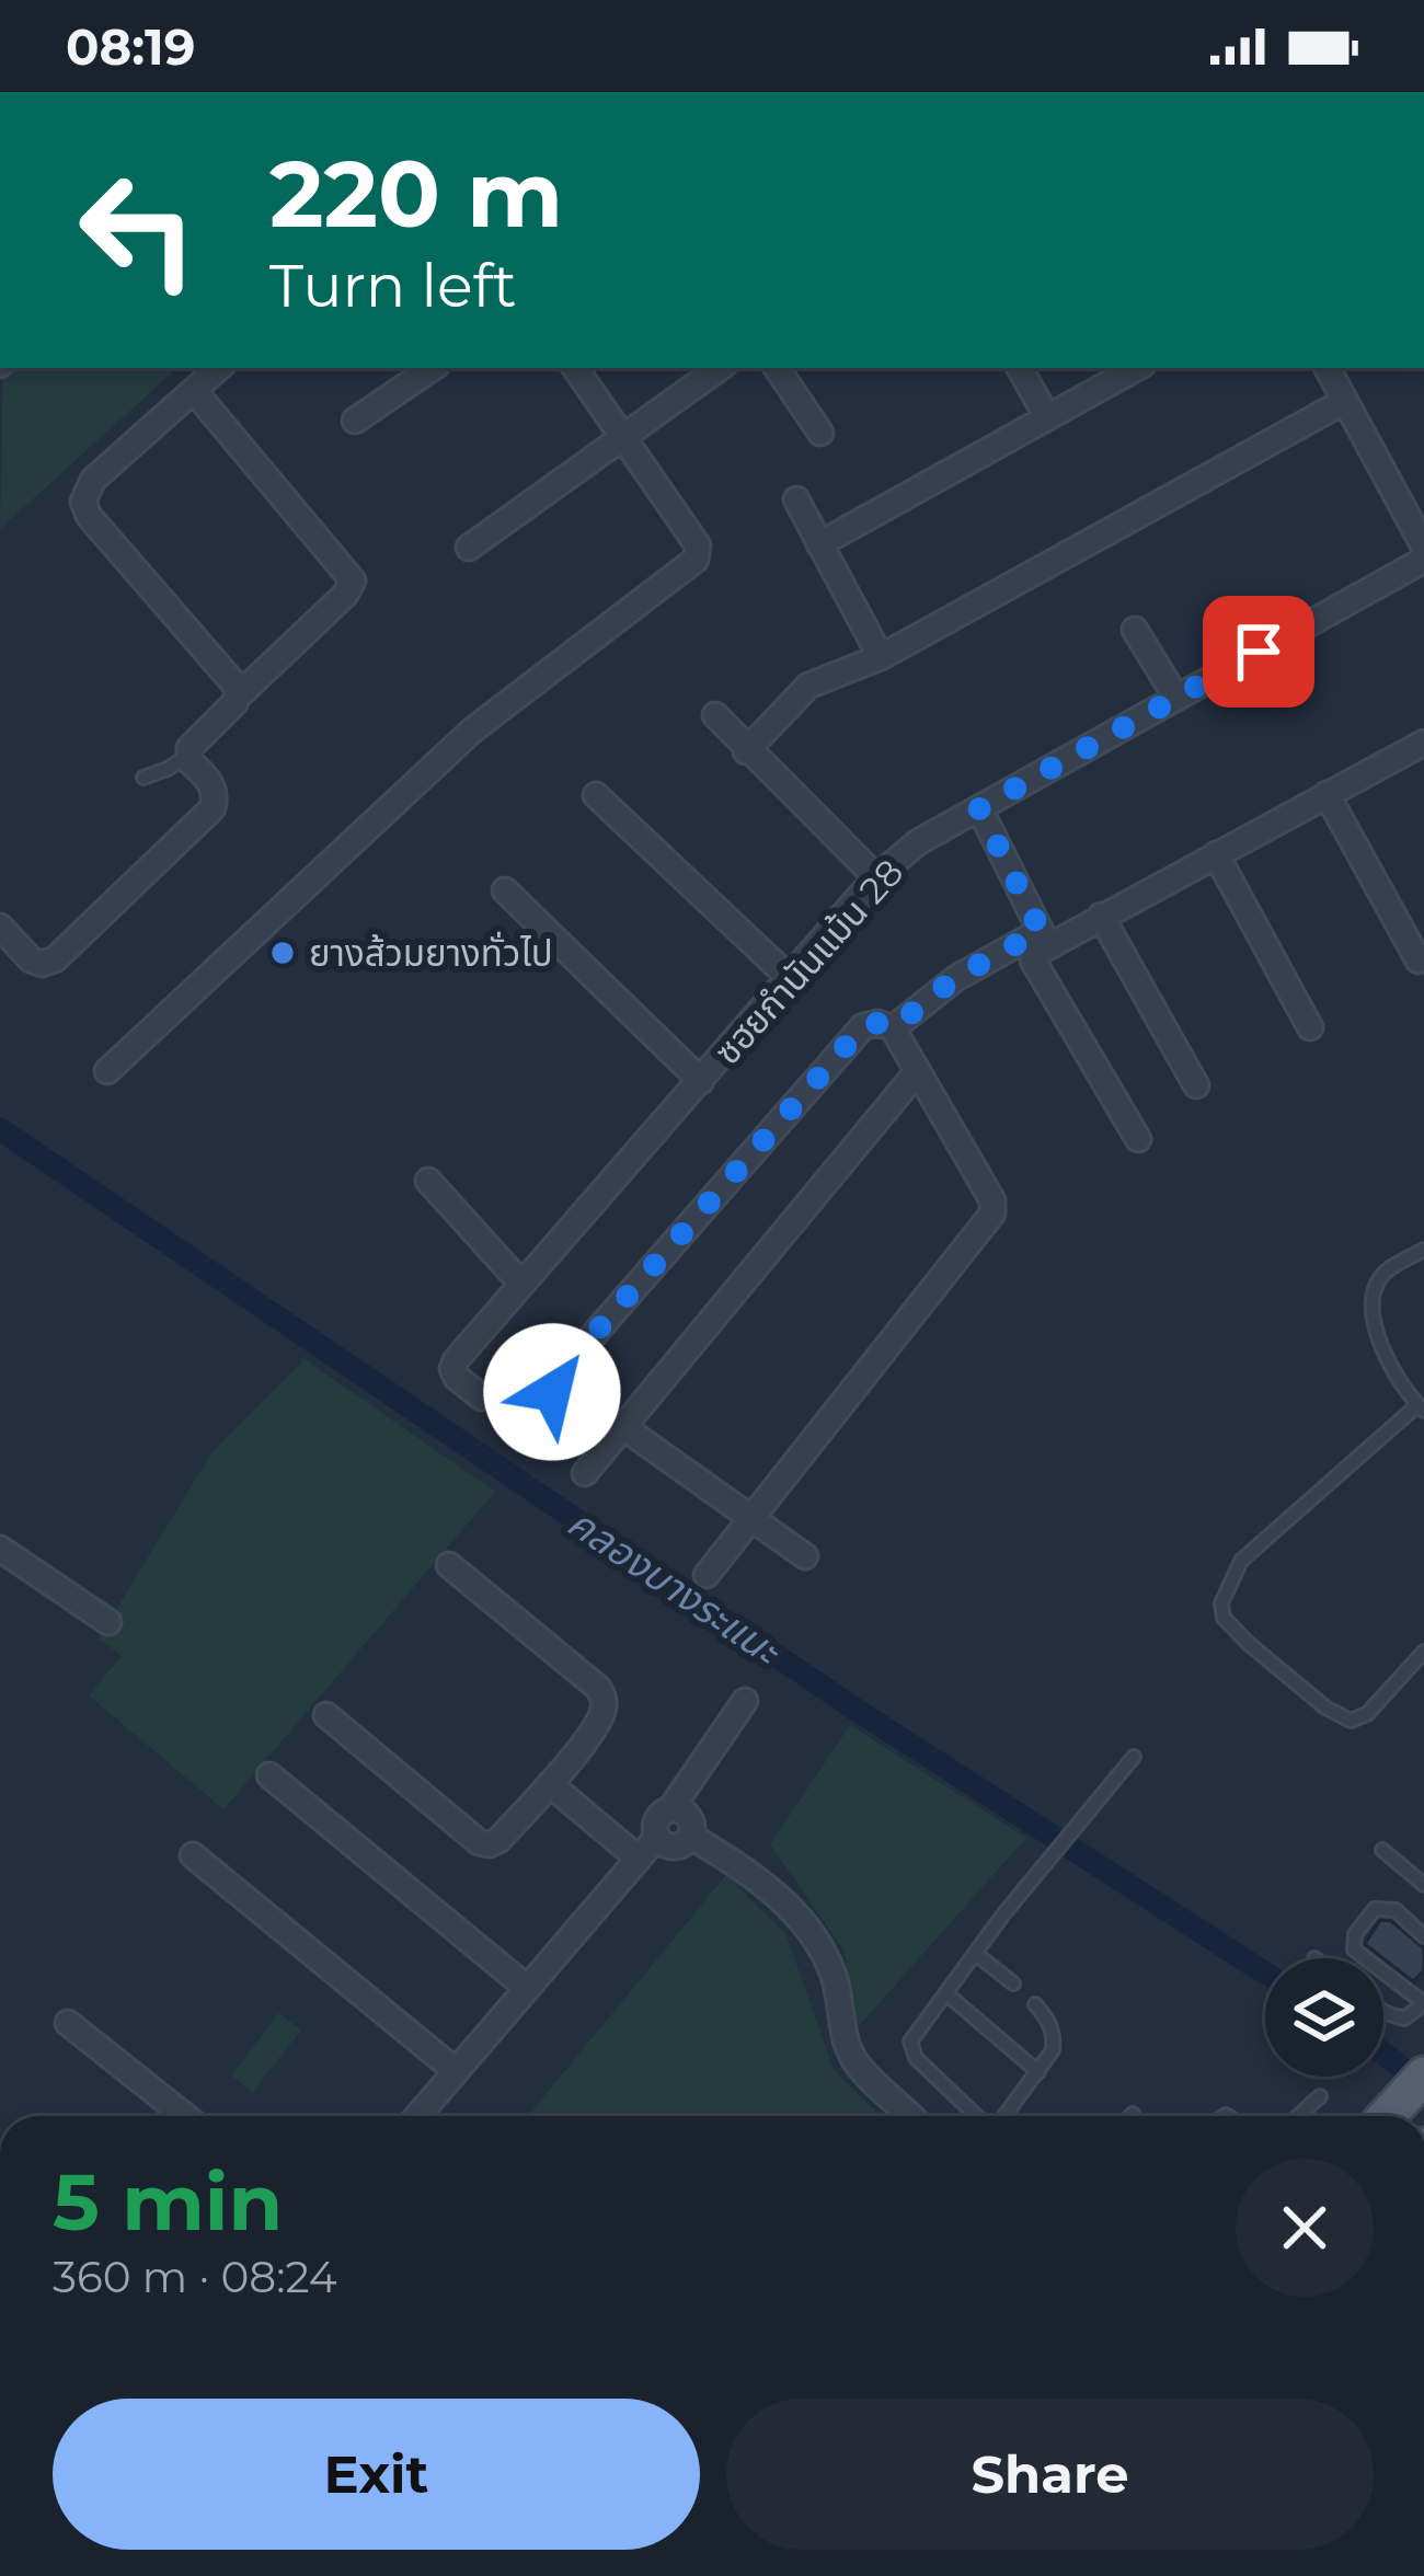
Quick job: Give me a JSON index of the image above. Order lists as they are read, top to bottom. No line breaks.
{"streets":{"street":["ซฮยกำนันแม้น 28"]},"water":["คลองบางระแนะ"],"places":["ยางส้วมยางทั่วไป"],"page":{"status":"08:19","turn":["220 m","Turn left"],"heading":["5 min","360 m · 08:24"],"buttons":["Exit","Share"]}}
